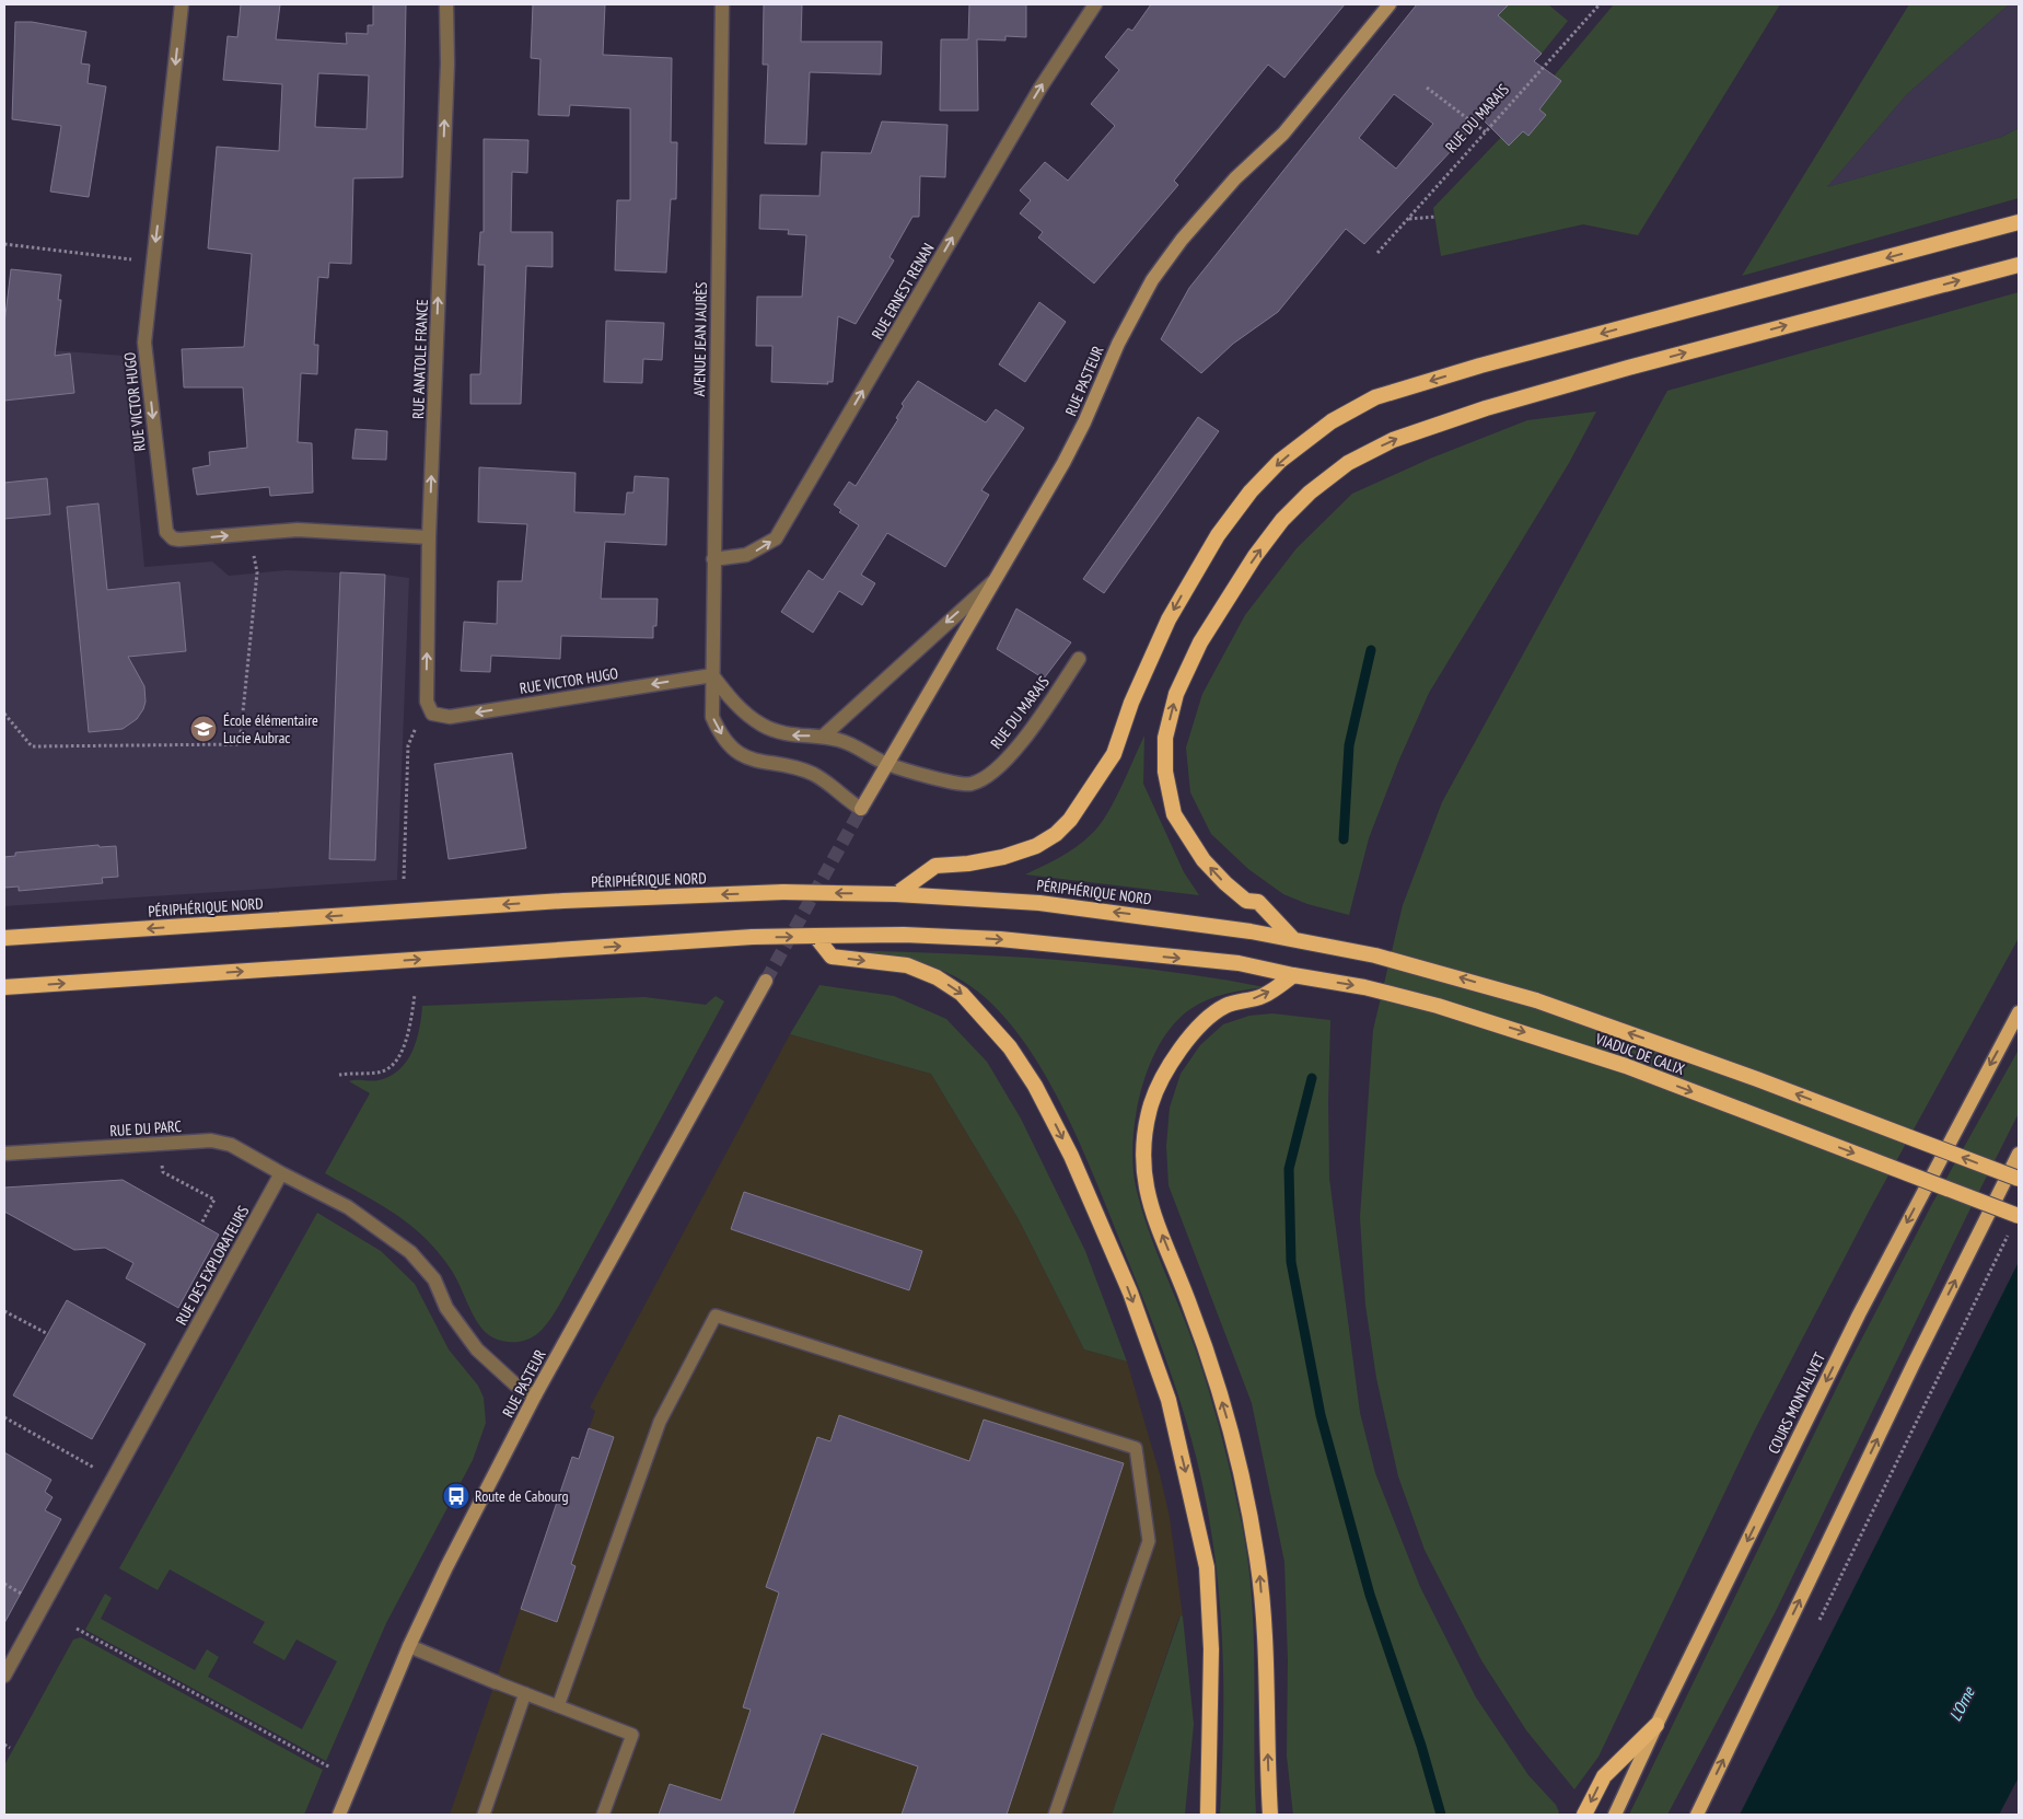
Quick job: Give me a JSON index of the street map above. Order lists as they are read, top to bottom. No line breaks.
{"streets":{"highway":["PÉRIPHÉRIQUE NORD","VIADUC DE CALIX"],"main road":["RUE PASTEUR","COURS MONTALIVET"],"street":["RUE DU MARAIS","RUE ERNEST RENAN","AVENUE JEAN JAURÈS","RUE ANATOLE FRANCE","RUE VICTOR HUGO","RUE DU PARC","RUE DES EXPLORATEURS"]},"crossings":[["RUE DU MARAIS","RUE PASTEUR"],["RUE ERNEST RENAN","AVENUE JEAN JAURÈS"],["AVENUE JEAN JAURÈS","RUE PASTEUR"],["AVENUE JEAN JAURÈS","RUE VICTOR HUGO"],["RUE ANATOLE FRANCE","RUE VICTOR HUGO"],["PÉRIPHÉRIQUE NORD","VIADUC DE CALIX"],["RUE DU PARC","RUE DES EXPLORATEURS"]],"one_way":["RUE ERNEST RENAN","RUE ANATOLE FRANCE"],"water":["L'Orne"],"places":{"school or university":["École élémentaire Lucie Aubrac"],"bus stop":["Route de Cabourg"]}}
